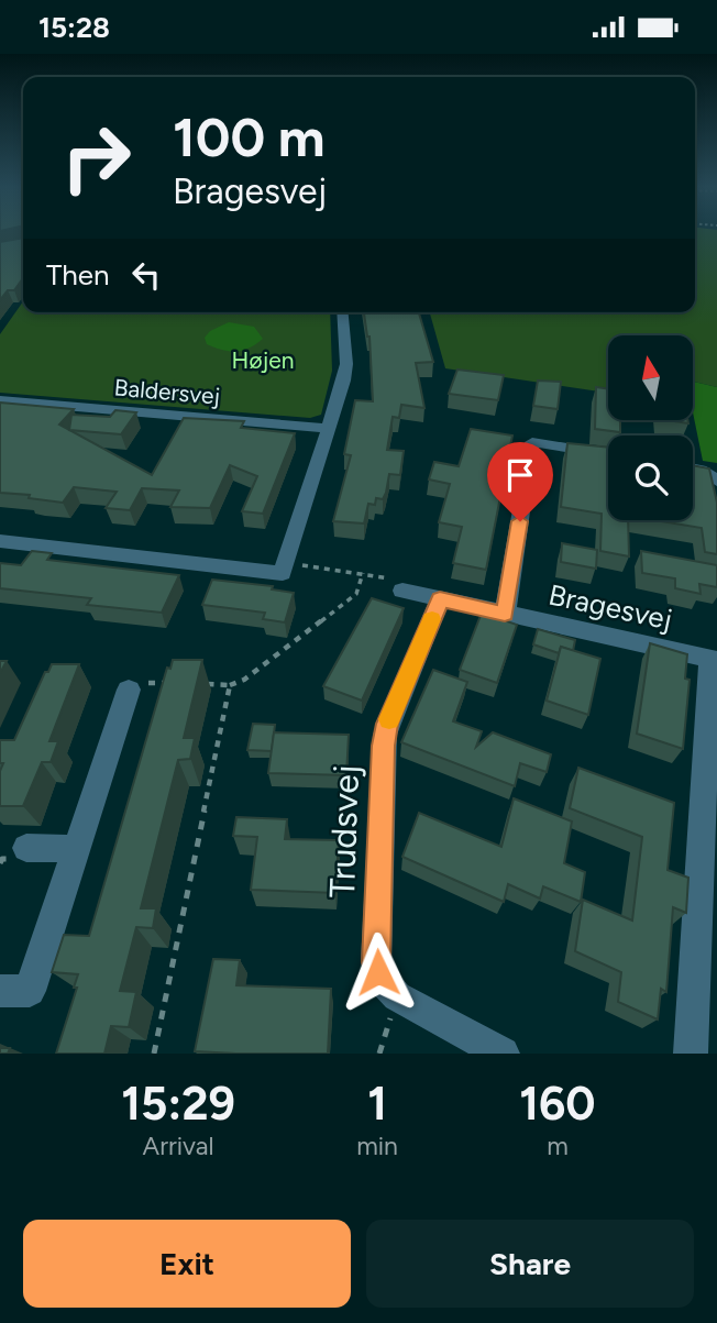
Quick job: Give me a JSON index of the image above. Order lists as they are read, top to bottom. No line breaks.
{"streets":{"street":["Baldersvej","Bragesvej","Trudsvej"]},"crossings":[["Bragesvej","Trudsvej"]],"parks":["Højen"],"north":"top","page":{"status":"15:28","turn":["100 m","Bragesvej"],"then":"Then","eta":["15:29","Arrival","1","min","160","m"],"buttons":["Exit","Share"]}}
